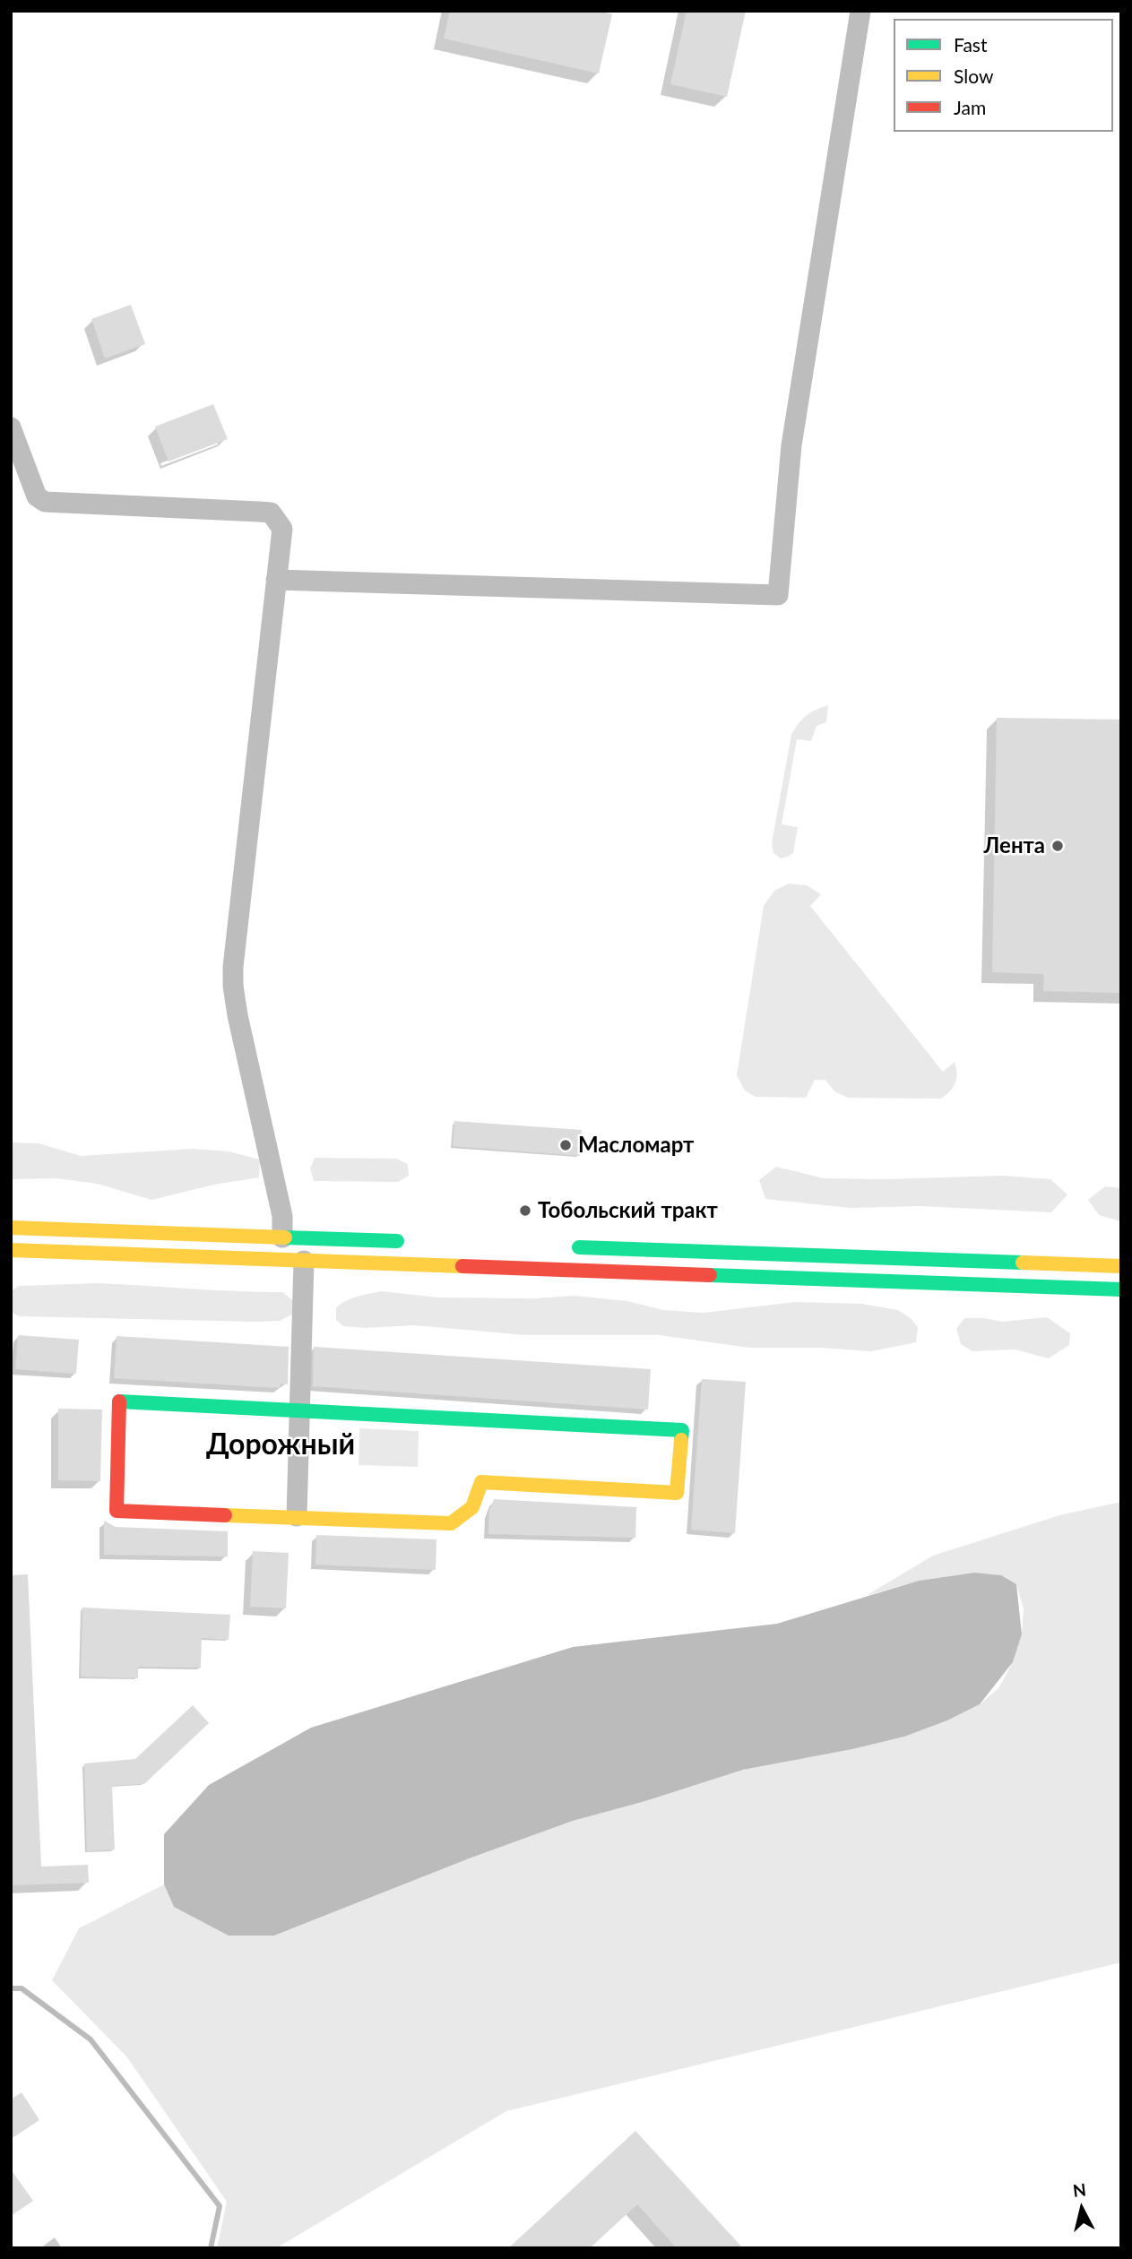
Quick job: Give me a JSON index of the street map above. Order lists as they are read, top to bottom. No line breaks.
{"districts":["Дорожный"],"places":["Лента","Масломарт","Тобольский тракт"],"legend":["Fast","Slow","Jam"],"north":"top"}
